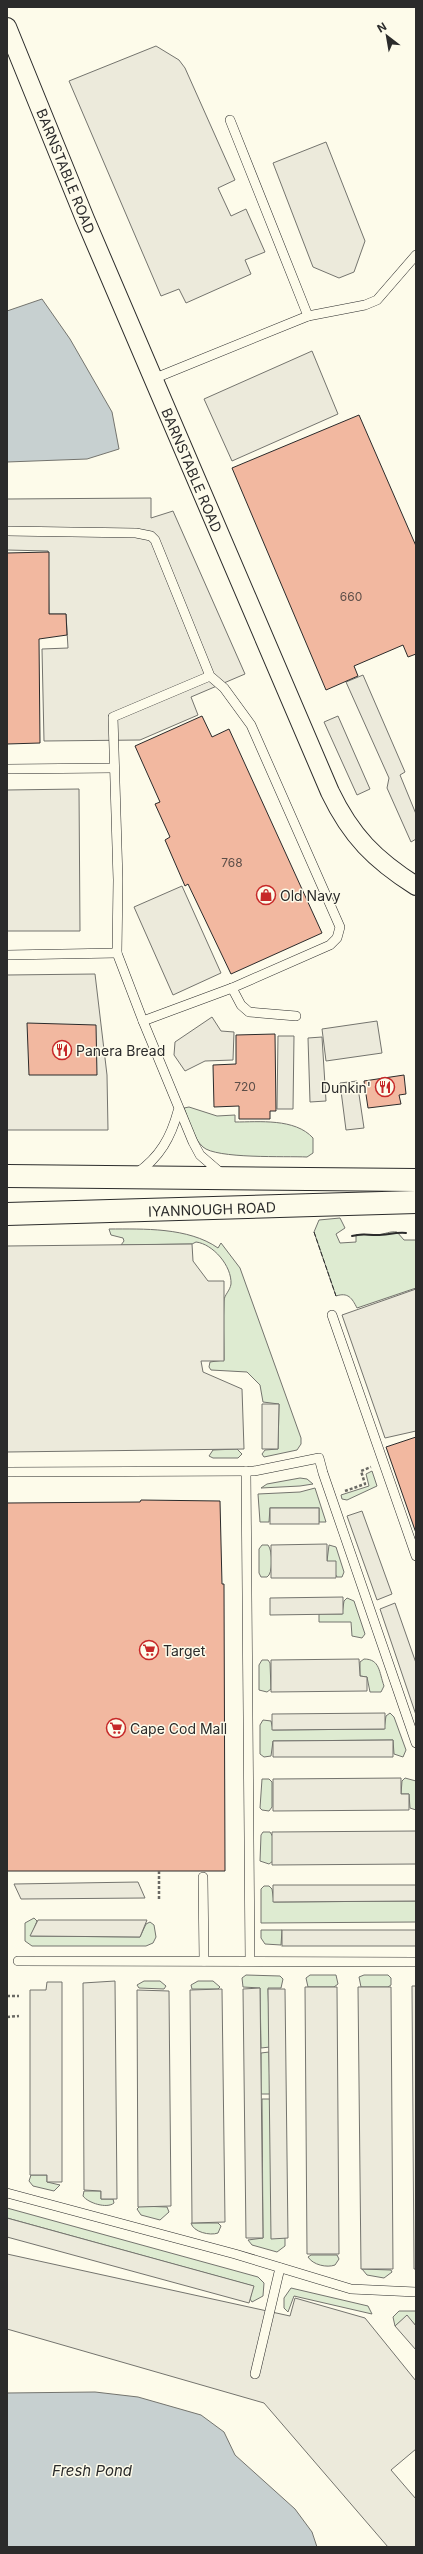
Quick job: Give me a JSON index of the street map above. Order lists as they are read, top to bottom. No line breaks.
{"streets":{"main road":["IYANNOUGH ROAD"],"street":["BARNSTABLE ROAD"]},"water":["Fresh Pond"],"places":{"shop":["Old Navy"],"restaurant":["Panera Bread","Dunkin'"],"supermarket":["Target","Cape Cod Mall"]},"house_numbers":["660","768","720"],"north":"top left"}
